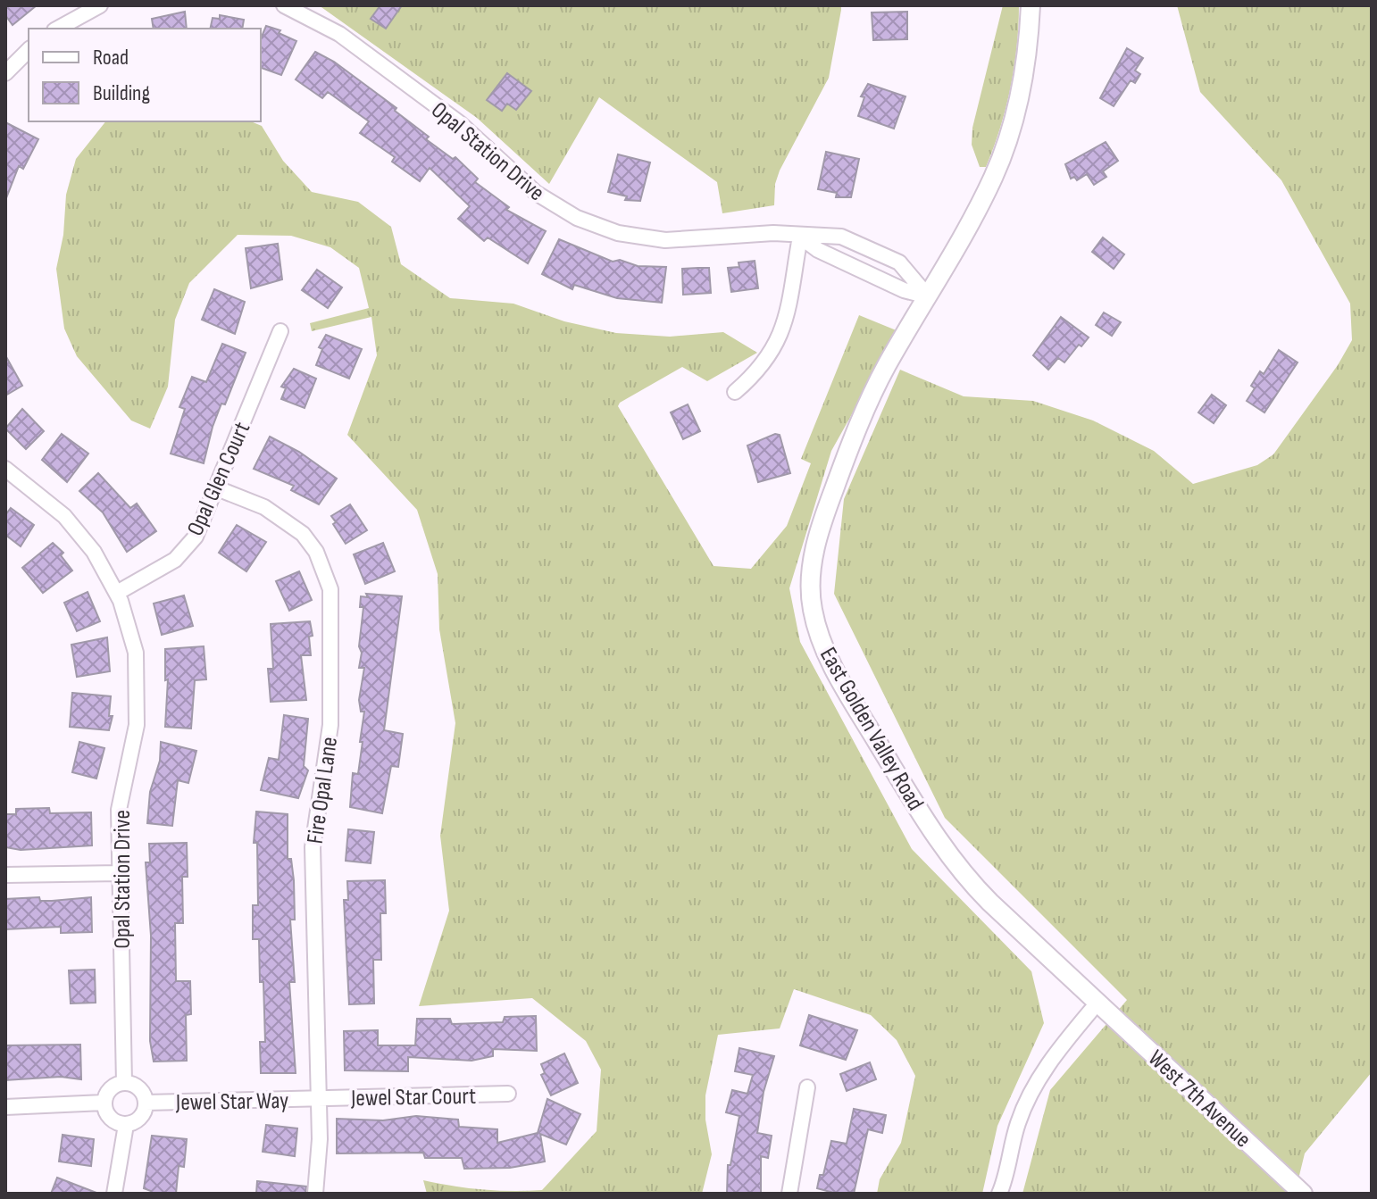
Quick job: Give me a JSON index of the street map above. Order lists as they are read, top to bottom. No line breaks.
{"streets":{"main road":["East Golden Valley Road","West 7th Avenue"],"street":["Opal Station Drive","Opal Glen Court","Fire Opal Lane","Jewel Star Court","Jewel Star Way"]},"crossings":[["Opal Station Drive","Opal Glen Court"],["Opal Station Drive","East Golden Valley Road"],["Opal Station Drive","Jewel Star Way"],["Opal Glen Court","Fire Opal Lane"],["East Golden Valley Road","West 7th Avenue"],["Fire Opal Lane","Jewel Star Court"],["Fire Opal Lane","Jewel Star Way"],["Jewel Star Court","Jewel Star Way"]],"legend":["Road","Building"]}
